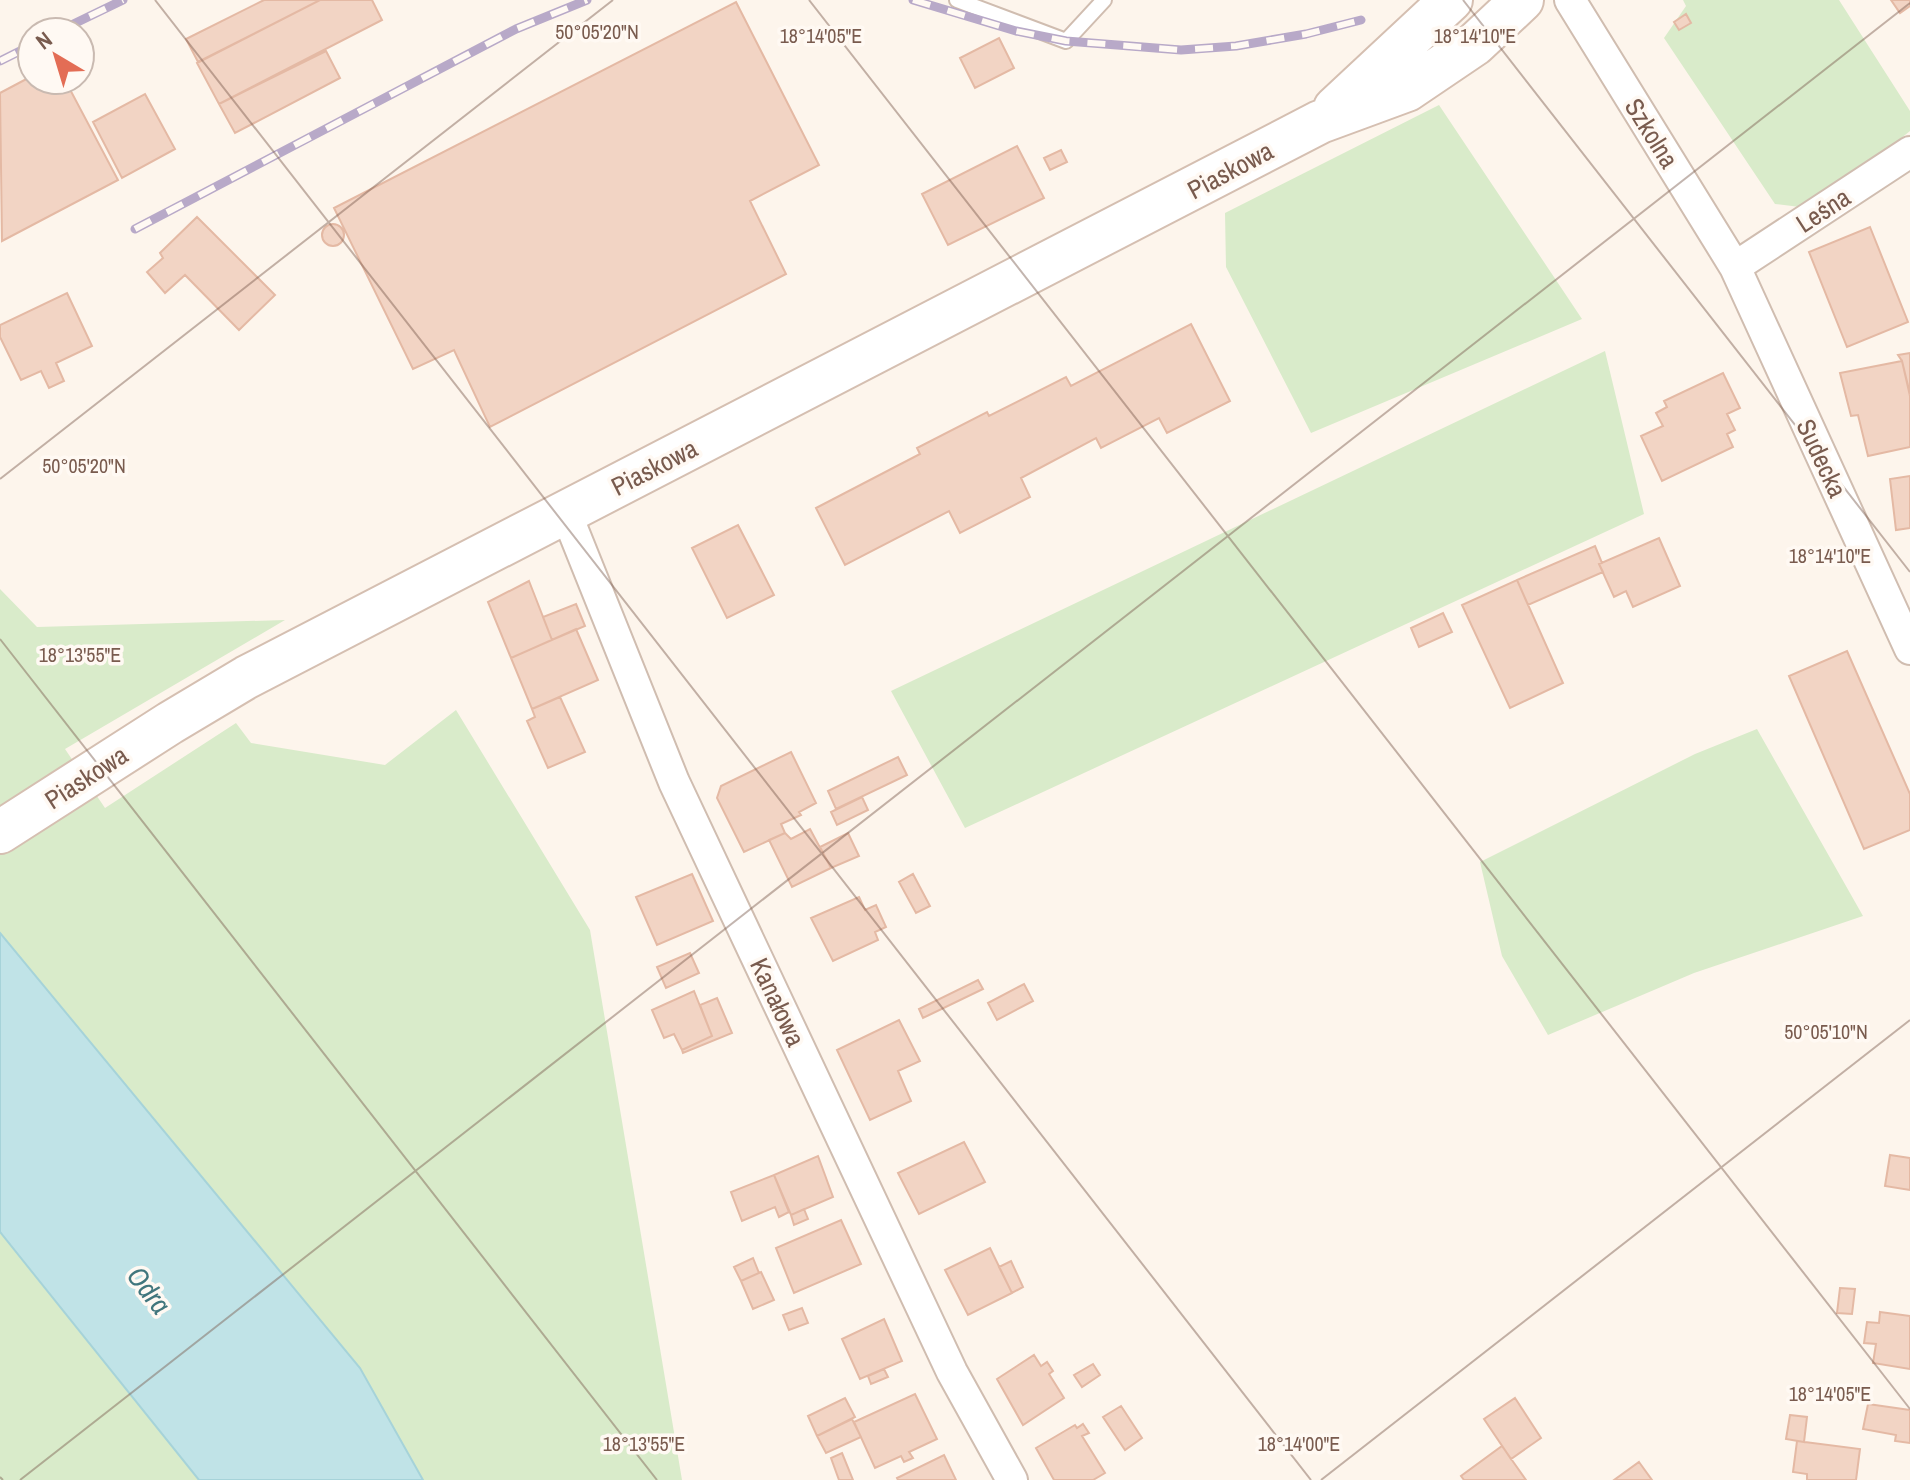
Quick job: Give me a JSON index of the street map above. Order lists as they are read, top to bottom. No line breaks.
{"streets":{"main road":["Piaskowa"],"street":["Szkolna","Leśna","Sudecka","Kanałowa"]},"crossings":[["Szkolna","Leśna"],["Szkolna","Sudecka"],["Piaskowa","Kanałowa"],["Leśna","Sudecka"]],"water":["Odra"],"north":"top left","coordinates":["50°05'20\"N","18°14'05\"E","18°14'10\"E","18°13'55\"E","50°05'10\"N","18°14'00\"E"]}
